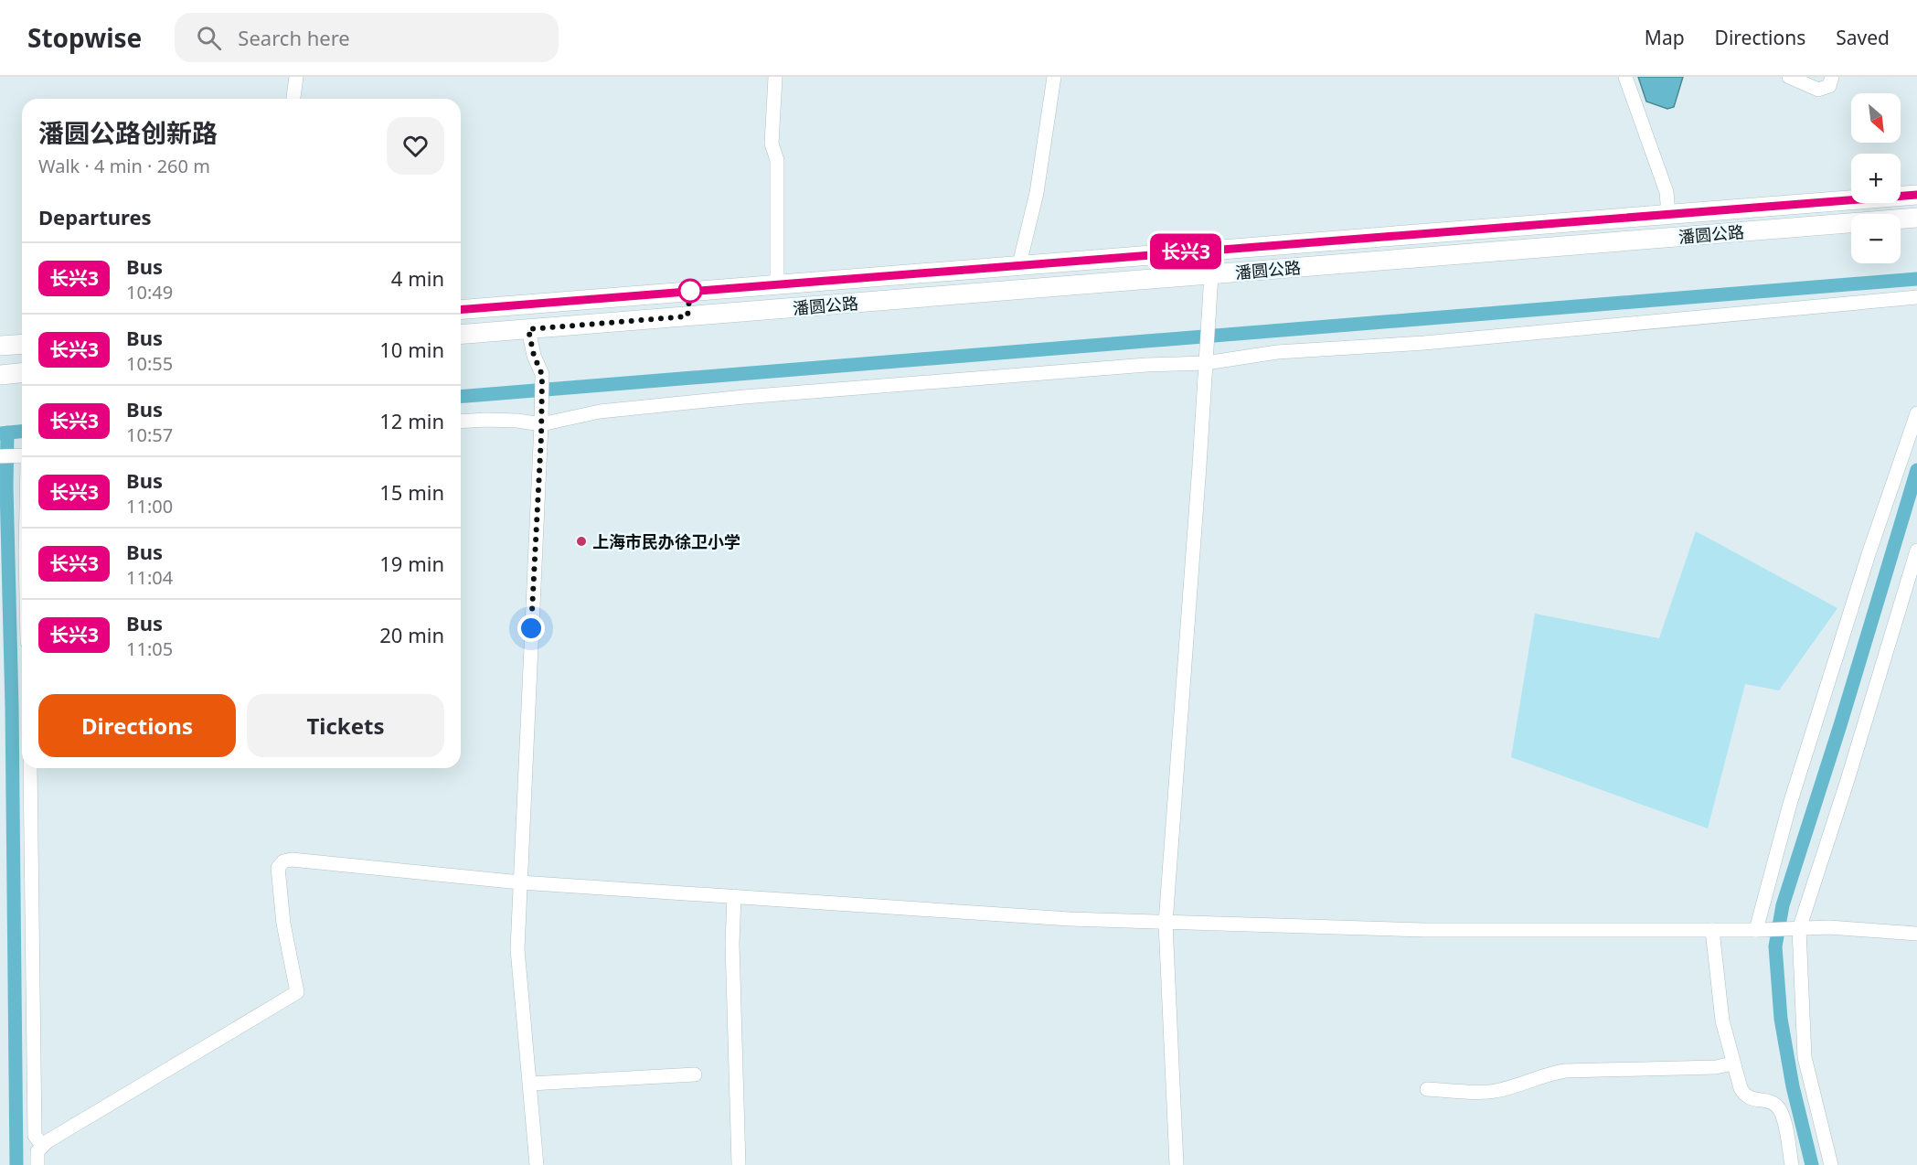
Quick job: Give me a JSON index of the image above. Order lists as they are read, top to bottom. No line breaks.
{"streets":{"main road":["潘圆公路"]},"places":["上海市民办徐卫小学"],"lines":["bus line 长兴3"],"north":"bottom right","page":{"header":"Stopwise","search":"Search here","nav":["Map","Directions","Saved"],"on_map":"长兴3","map_buttons":["+","−"],"heading":[["潘圆公路创新路","Walk · 4 min · 260 m"],"Departures"],"list":[{"mark":"长兴3","name":"Bus","note":"10:49","value":"4 min"},{"mark":"长兴3","name":"Bus","note":"10:55","value":"10 min"},{"mark":"长兴3","name":"Bus","note":"10:57","value":"12 min"},{"mark":"长兴3","name":"Bus","note":"11:00","value":"15 min"},{"mark":"长兴3","name":"Bus","note":"11:04","value":"19 min"},{"mark":"长兴3","name":"Bus","note":"11:05","value":"20 min"}],"buttons":["Directions","Tickets"]}}
